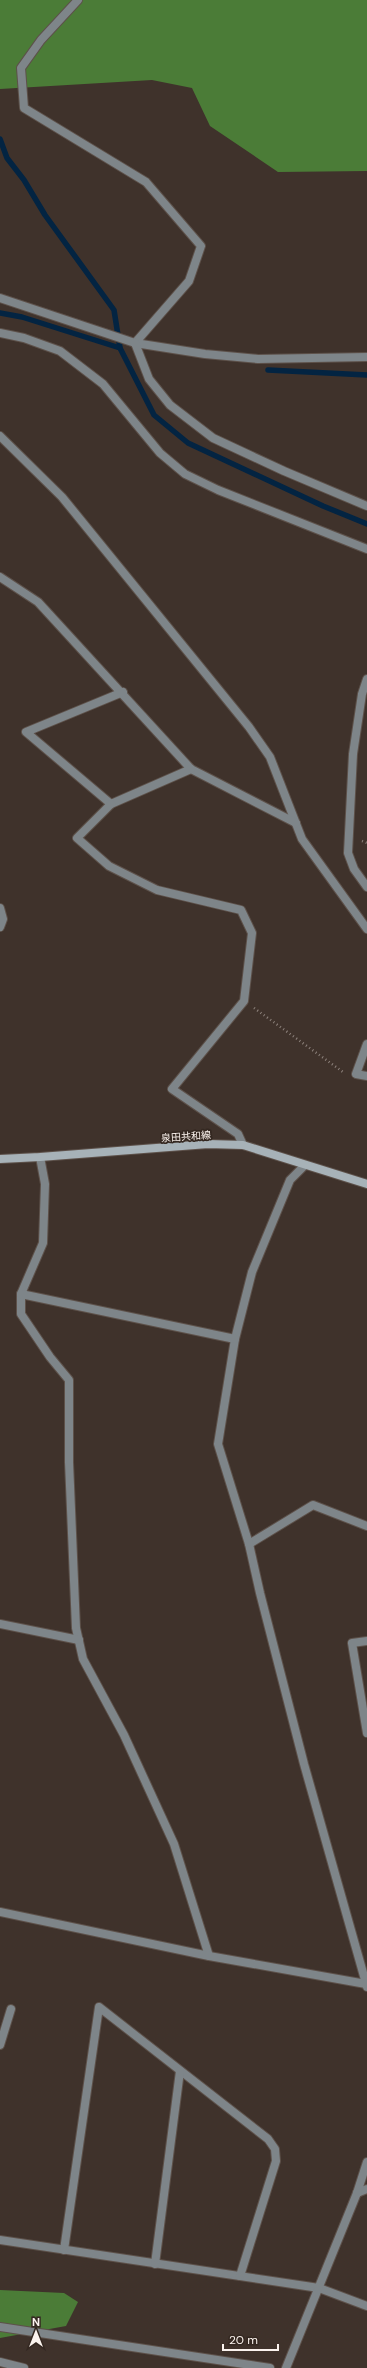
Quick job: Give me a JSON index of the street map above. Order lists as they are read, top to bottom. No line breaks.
{"streets":{"main road":["泉田共和線"]},"scale_bar":"20 m","north":"top"}
